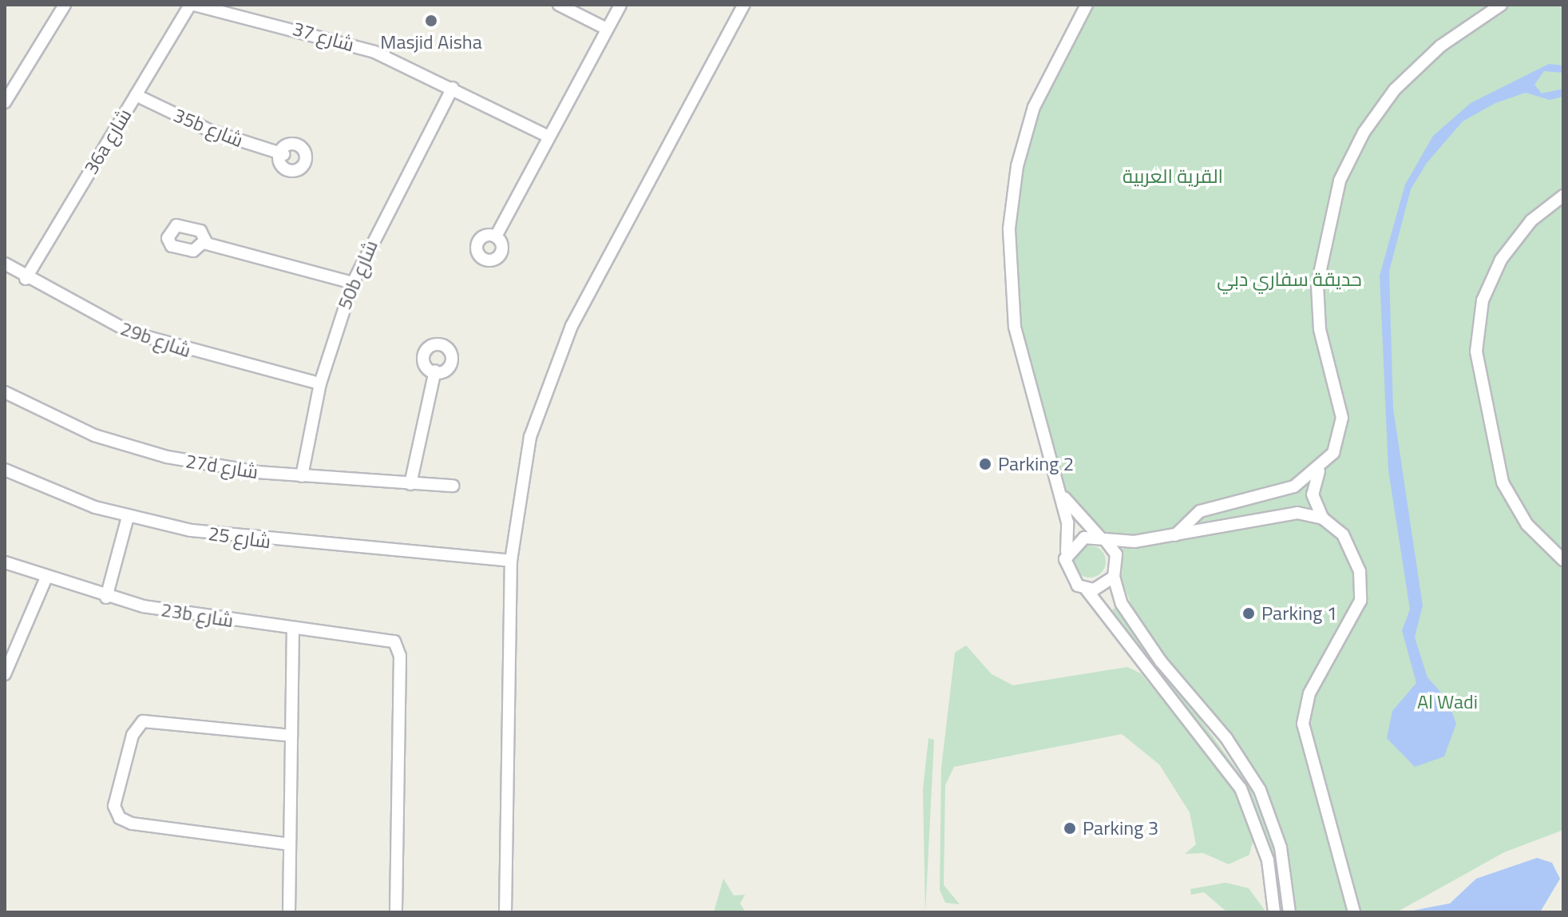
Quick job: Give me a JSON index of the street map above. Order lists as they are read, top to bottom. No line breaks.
{"streets":{"street":["شارع 37","35b شارع","36a شارع","50b شارع","29b شارع","27d شارع","شارع 25","23b شارع"]},"crossings":[["شارع 37","36a شارع"],["شارع 37","50b شارع"],["35b شارع","36a شارع"],["36a شارع","29b شارع"],["50b شارع","29b شارع"],["50b شارع","27d شارع"]],"parks":["القرية العربية","حديقة سفاري دبي","Al Wadi"],"places":["Masjid Aisha","Parking 2","Parking 1","Parking 3"]}
